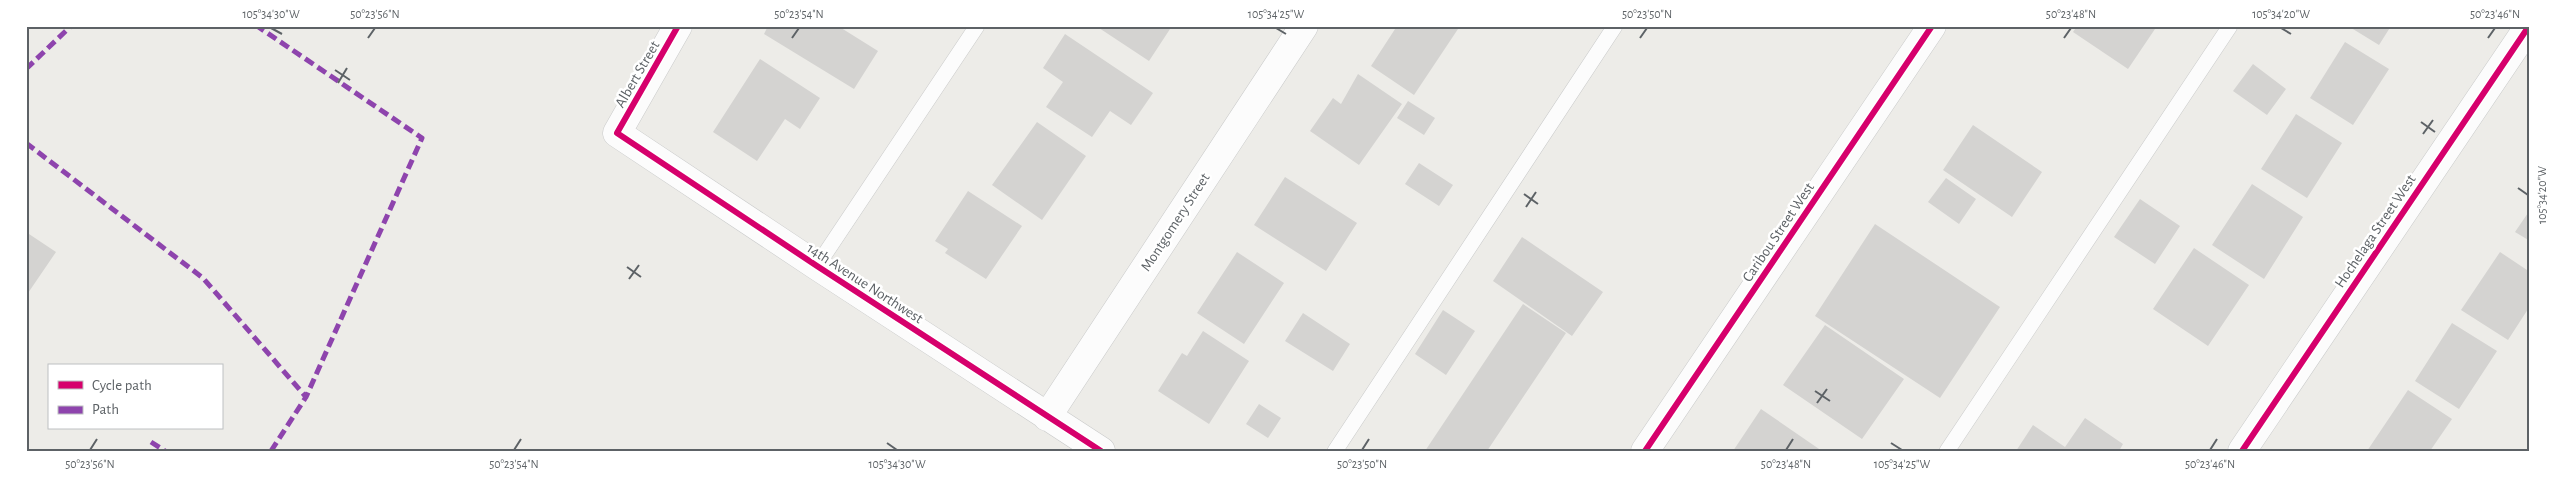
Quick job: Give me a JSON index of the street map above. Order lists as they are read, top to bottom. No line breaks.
{"streets":{"street":["Albert Street","Montgomery Street","Hochelaga Street West","Caribou Street West","14th Avenue Northwest"]},"crossings":[["Albert Street","14th Avenue Northwest"],["Montgomery Street","14th Avenue Northwest"]],"legend":["Cycle path","Path"],"coordinates":["105°34'30\"W","50°23'56\"N","50°23'54\"N","105°34'25\"W","50°23'50\"N","50°23'48\"N","105°34'20\"W","50°23'46\"N"]}
